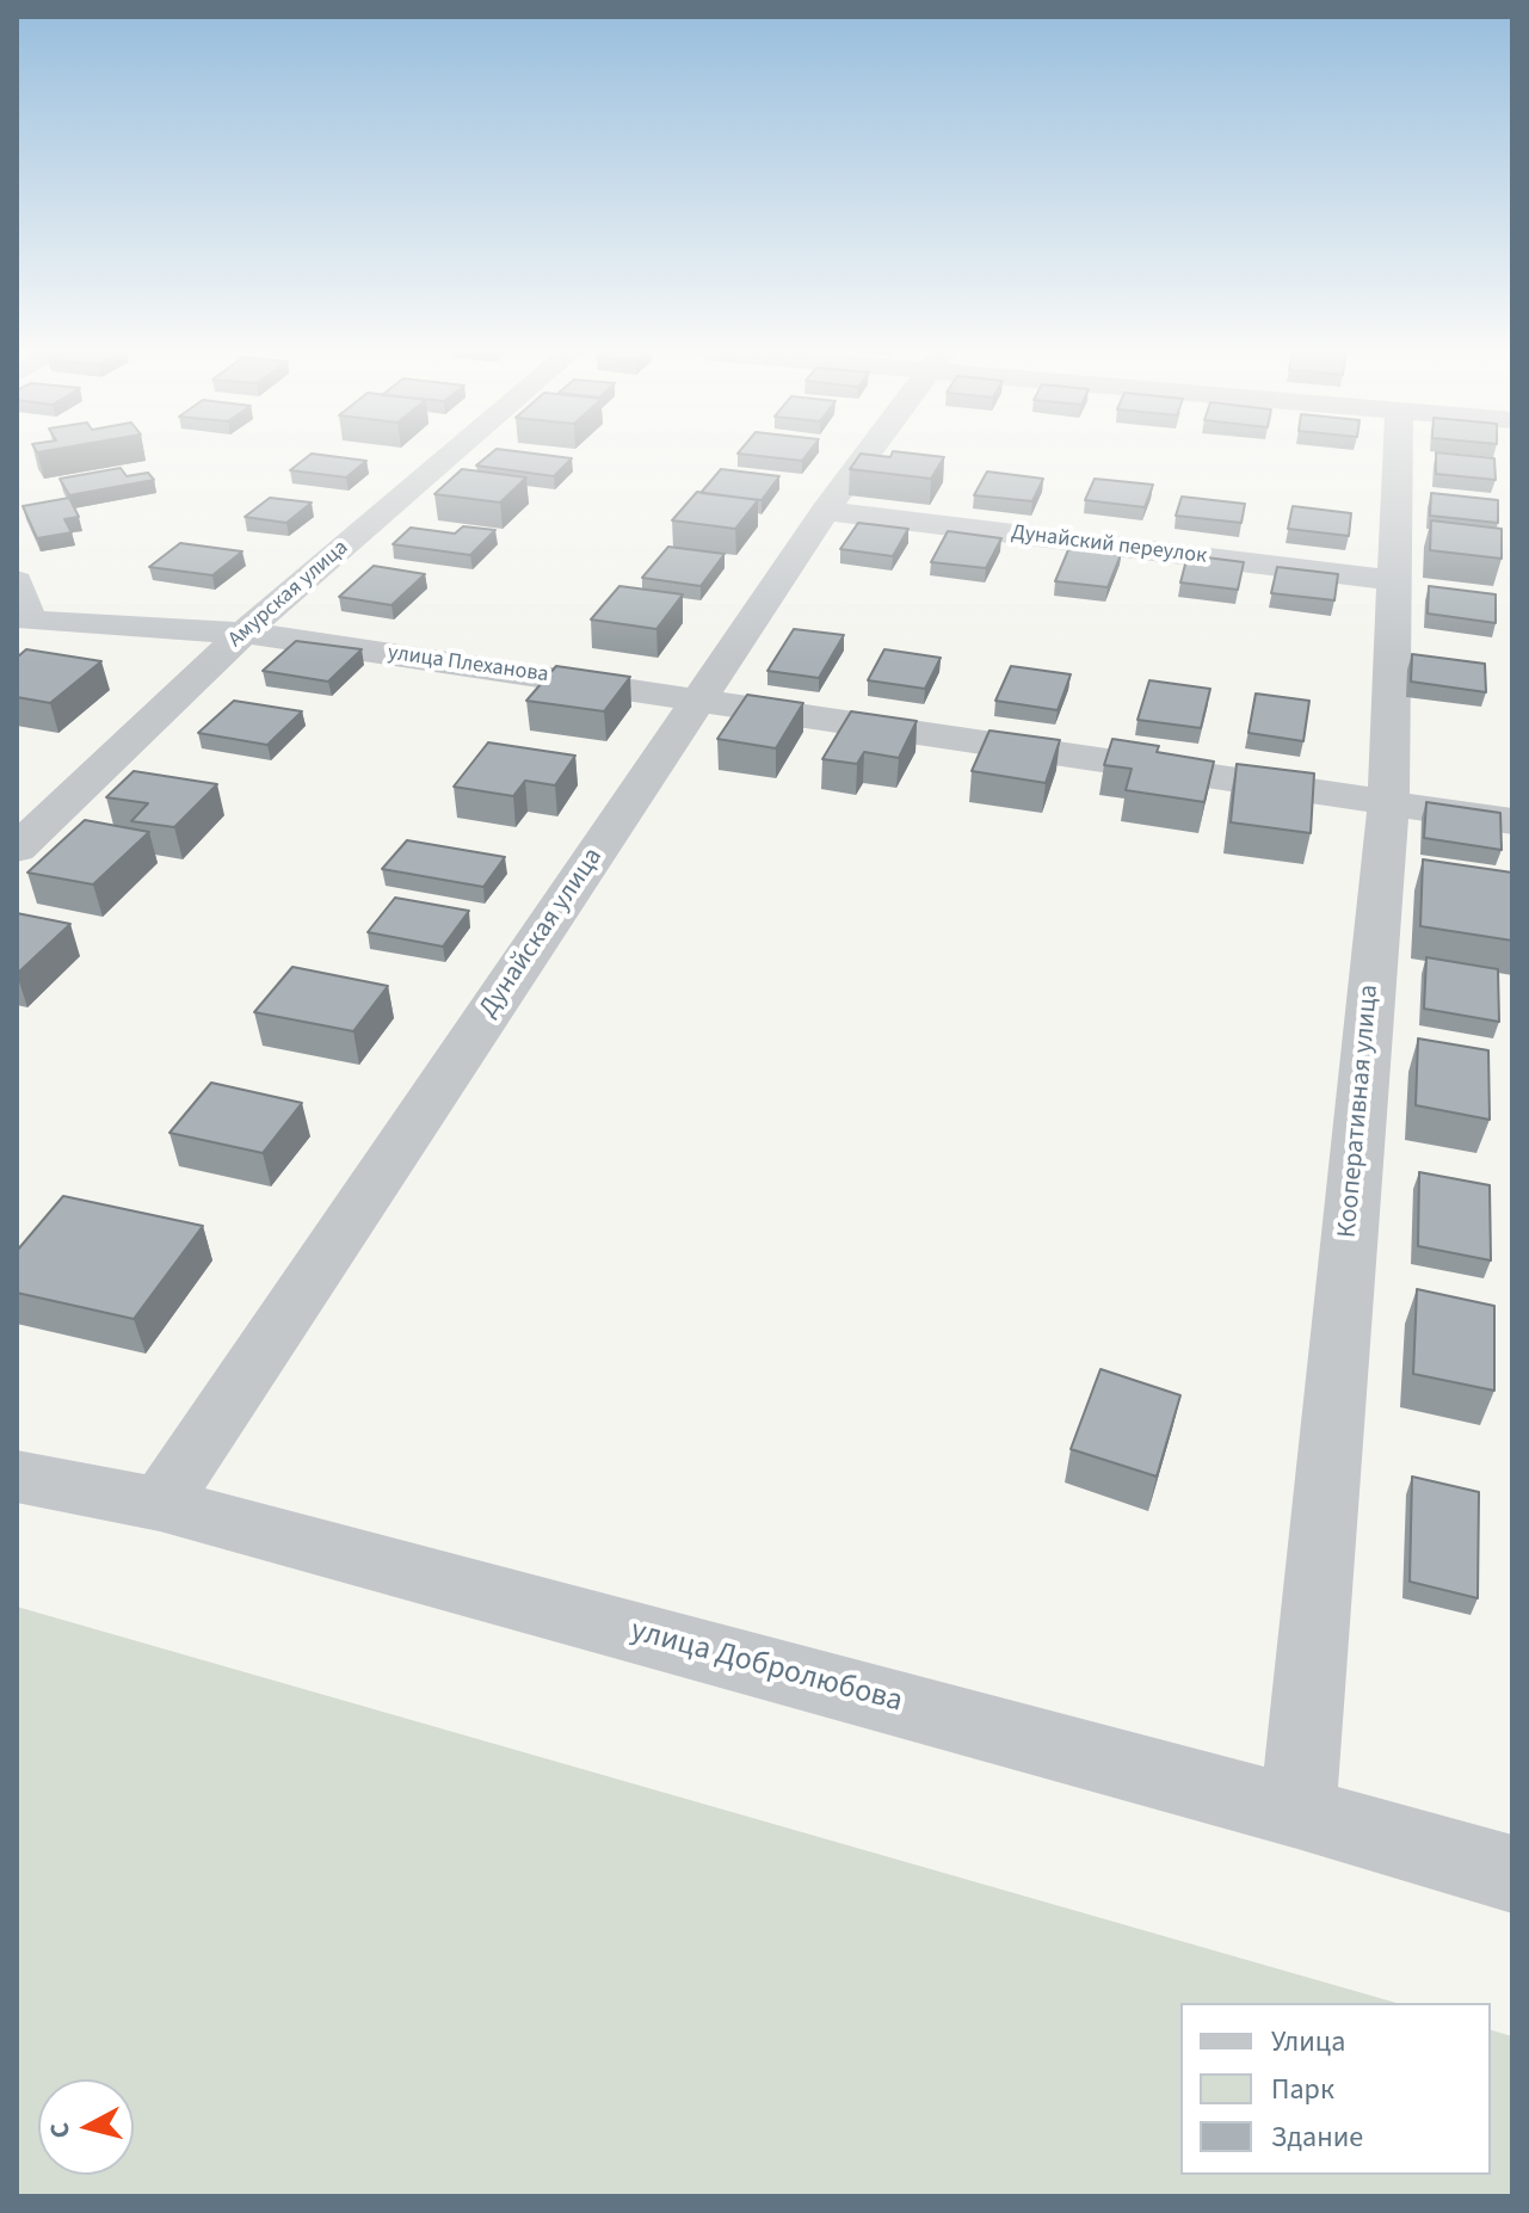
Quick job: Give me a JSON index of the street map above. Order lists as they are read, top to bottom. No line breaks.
{"streets":{"street":["Дунайский переулок","Амурская улица","улица Плеханова","Дунайская улица","Кооперативная улица","улица Добролюбова"]},"crossings":[["Дунайский переулок","Дунайская улица"],["Дунайский переулок","Кооперативная улица"],["Амурская улица","улица Плеханова"],["улица Плеханова","Дунайская улица"],["улица Плеханова","Кооперативная улица"],["Дунайская улица","улица Добролюбова"],["Кооперативная улица","улица Добролюбова"]],"legend":["Улица","Парк","Здание"],"north":"left"}
